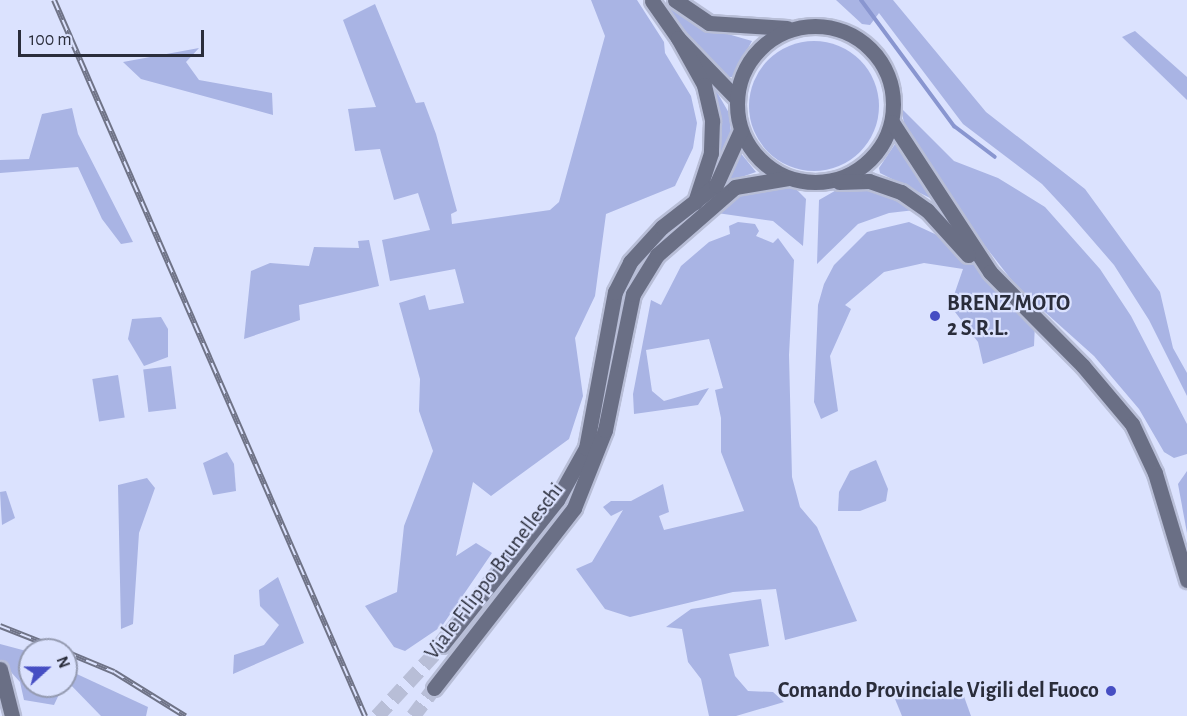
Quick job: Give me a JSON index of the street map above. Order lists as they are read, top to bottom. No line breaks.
{"streets":{"main road":["Viale Filippo Brunelleschi"]},"places":["BRENZ MOTO 2 S.R.L.","Comando Provinciale Vigili del Fuoco"],"scale_bar":"100 m","north":"right"}
